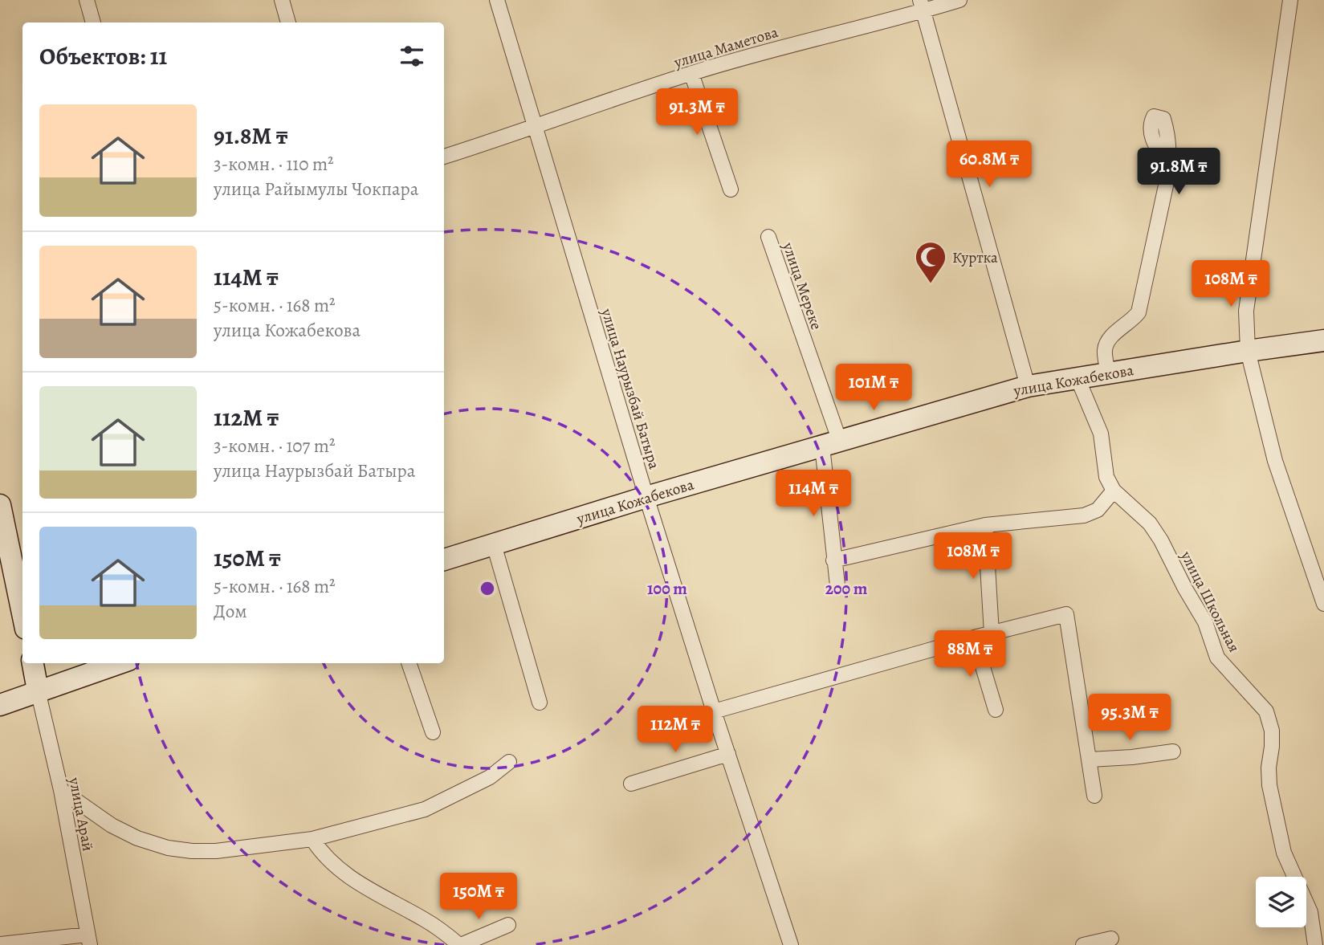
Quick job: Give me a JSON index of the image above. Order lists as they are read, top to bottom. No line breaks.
{"streets":{"main road":["улица Кожабекова"],"street":["улица Маметова","улица Мереке","улица Наурызбай Батыра","улица Школьная","улица Арай"]},"crossings":[["улица Маметова","улица Наурызбай Батыра"],["улица Мереке","улица Кожабекова"],["улица Кожабекова","улица Наурызбай Батыра"],["улица Кожабекова","улица Школьная"]],"places":{"mosque":["Куртка"]},"page":{"heading":"Объектов: 11","price":["91.3M ₸","60.8M ₸","91.8M ₸","108M ₸","101M ₸","114M ₸","108M ₸","88M ₸","95.3M ₸","112M ₸","150M ₸"],"list":[{"name":"91.8M ₸","note":"3-комн. · 110 m² · улица Райымулы Чокпара"},{"name":"114M ₸","note":"5-комн. · 168 m² · улица Кожабекова"},{"name":"112M ₸","note":"3-комн. · 107 m² · улица Наурызбай Батыра"},{"name":"150M ₸","note":"5-комн. · 168 m² · Дом"}]},"rings":["100 m","200 m"]}
